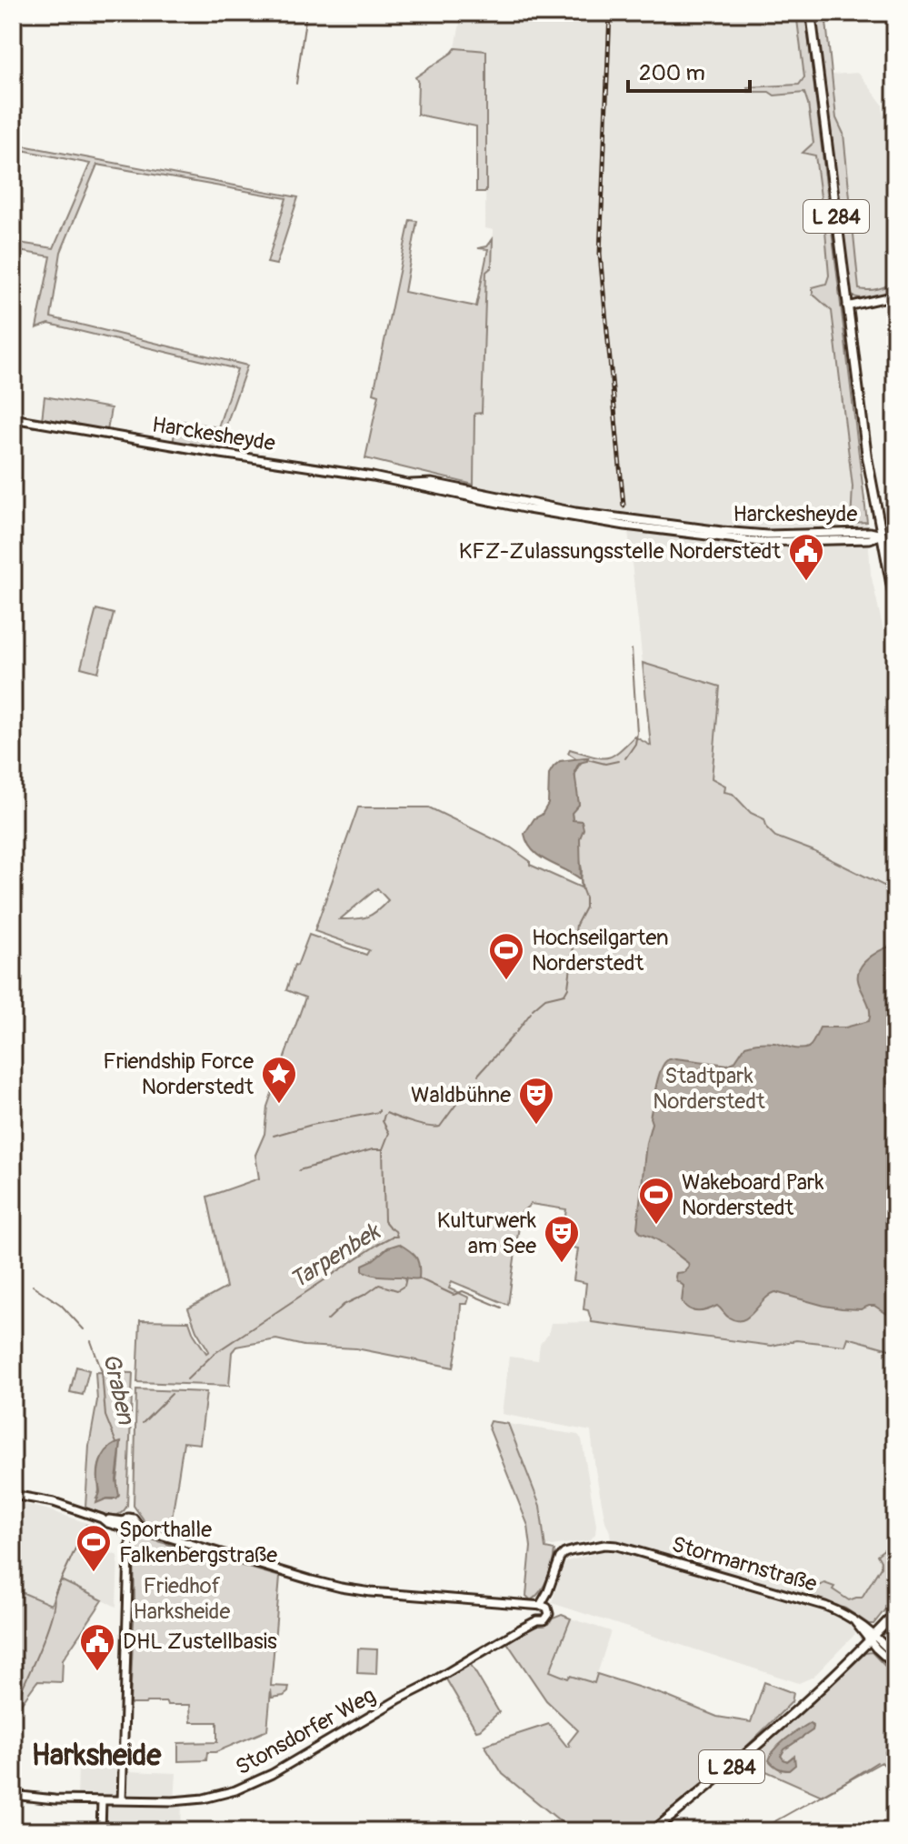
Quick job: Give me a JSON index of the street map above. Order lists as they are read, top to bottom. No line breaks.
{"streets":{"main road":["L 284","Harckesheyde","Stormarnstraße","Stonsdorfer Weg"]},"crossings":[["L 284","Harckesheyde"],["L 284","Stormarnstraße"],["Stormarnstraße","Stonsdorfer Weg"]],"districts":["Harksheide"],"water":["Tarpenbek","Graben"],"parks":["Stadtpark Norderstedt","Friedhof Harksheide"],"places":{"public building":["KFZ-Zulassungsstelle Norderstedt","DHL Zustellbasis"],"sports":["Hochseilgarten Norderstedt","Wakeboard Park Norderstedt","Sporthalle Falkenbergstraße"],"place":["Friendship Force Norderstedt"],"theatre":["Waldbühne","Kulturwerk am See"]},"scale_bar":"200 m"}
